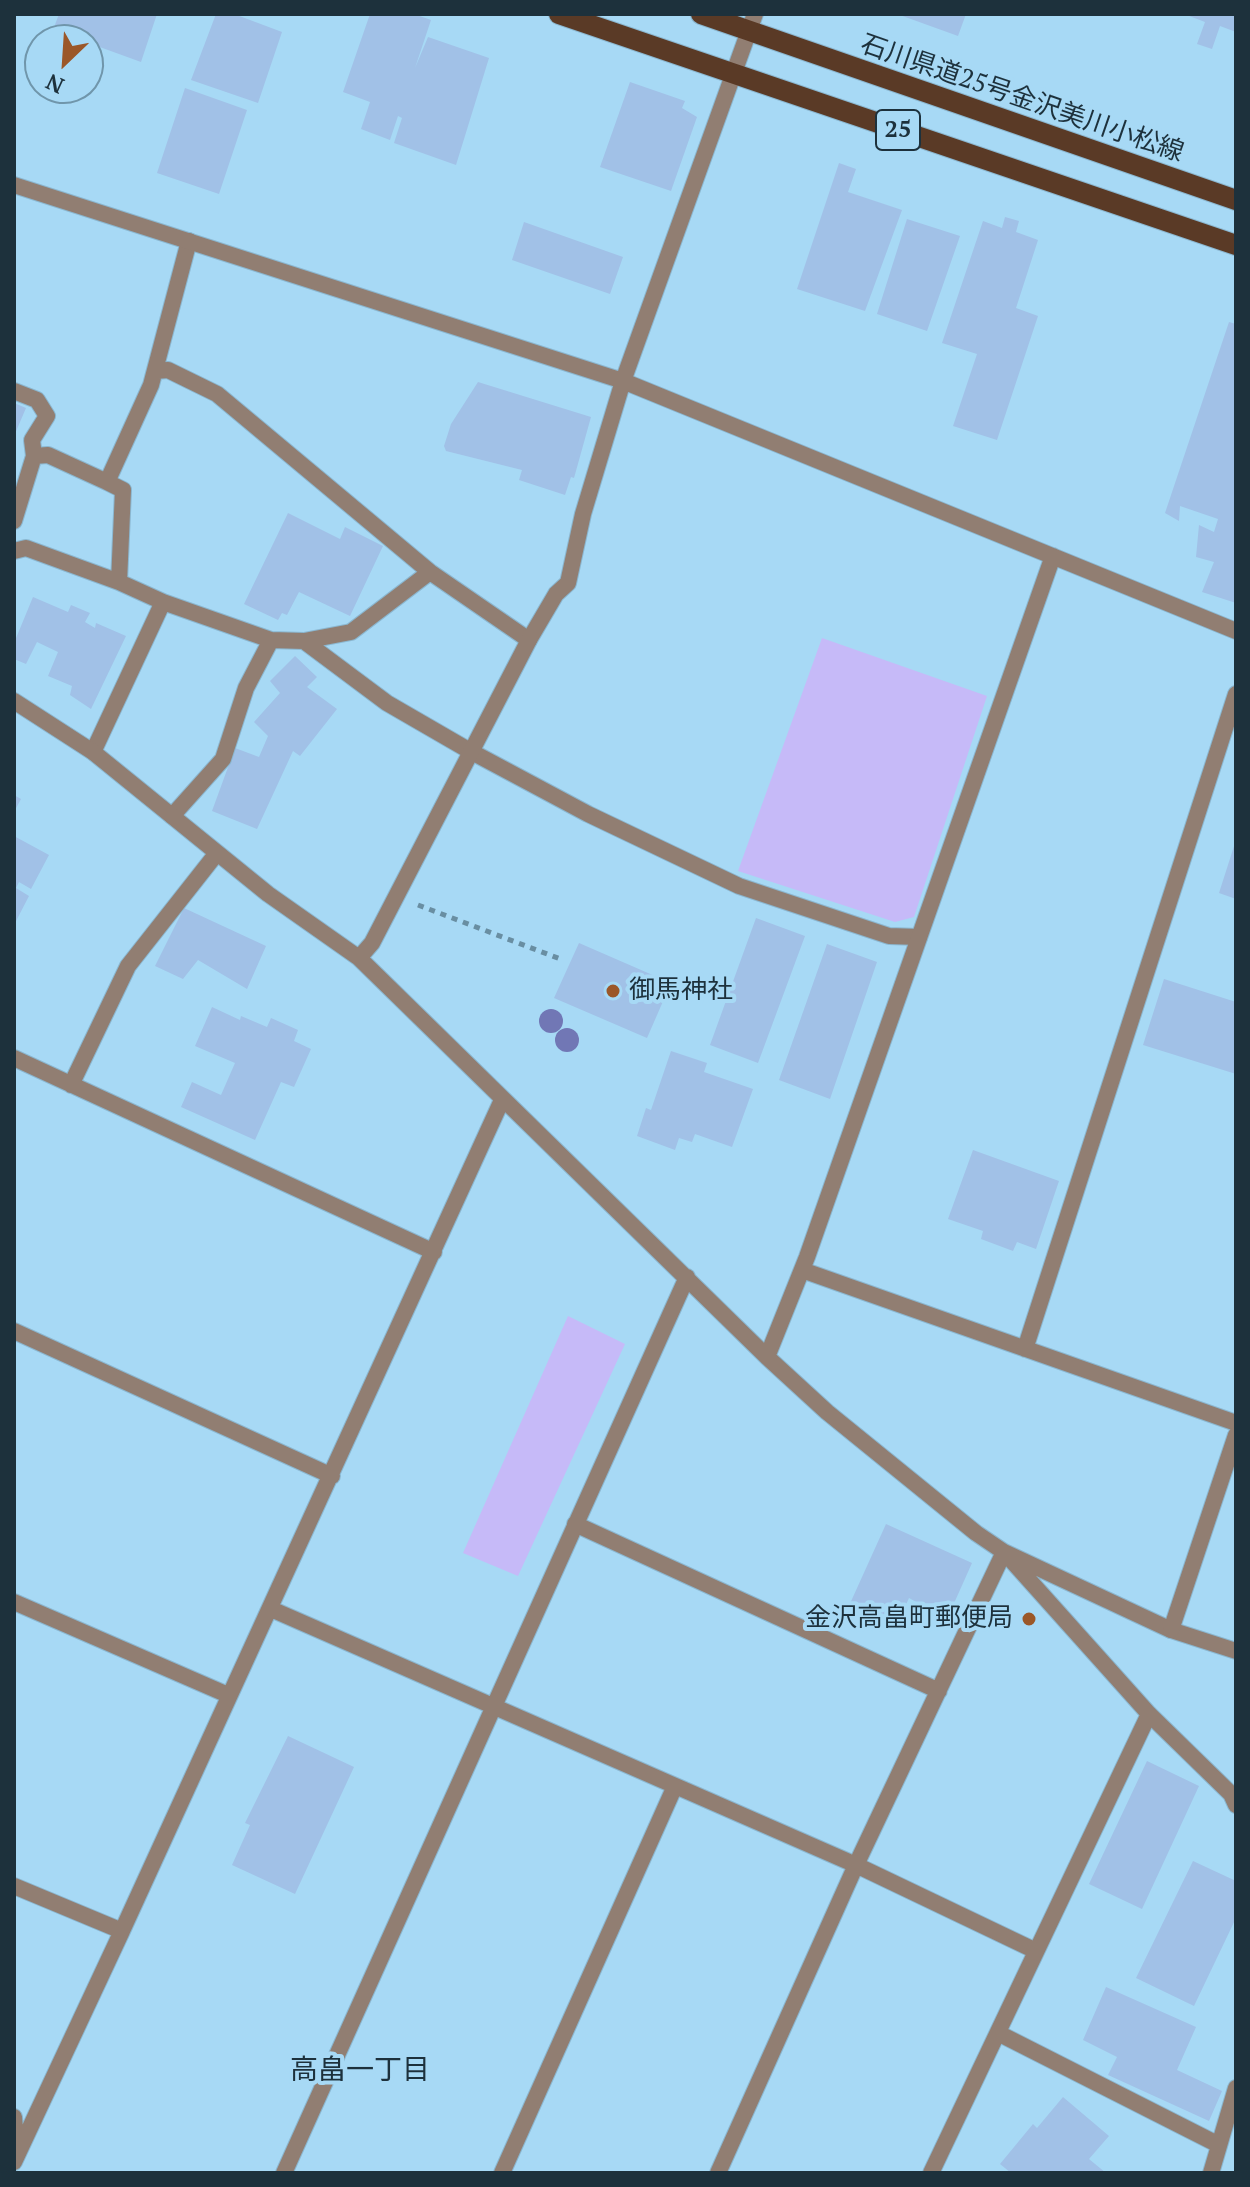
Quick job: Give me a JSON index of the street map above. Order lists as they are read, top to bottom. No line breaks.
{"streets":{"main road":["石川県道25号金沢美川小松線","25"]},"districts":["高畠一丁目"],"places":["御馬神社","金沢高畠町郵便局"],"north":"bottom left"}
